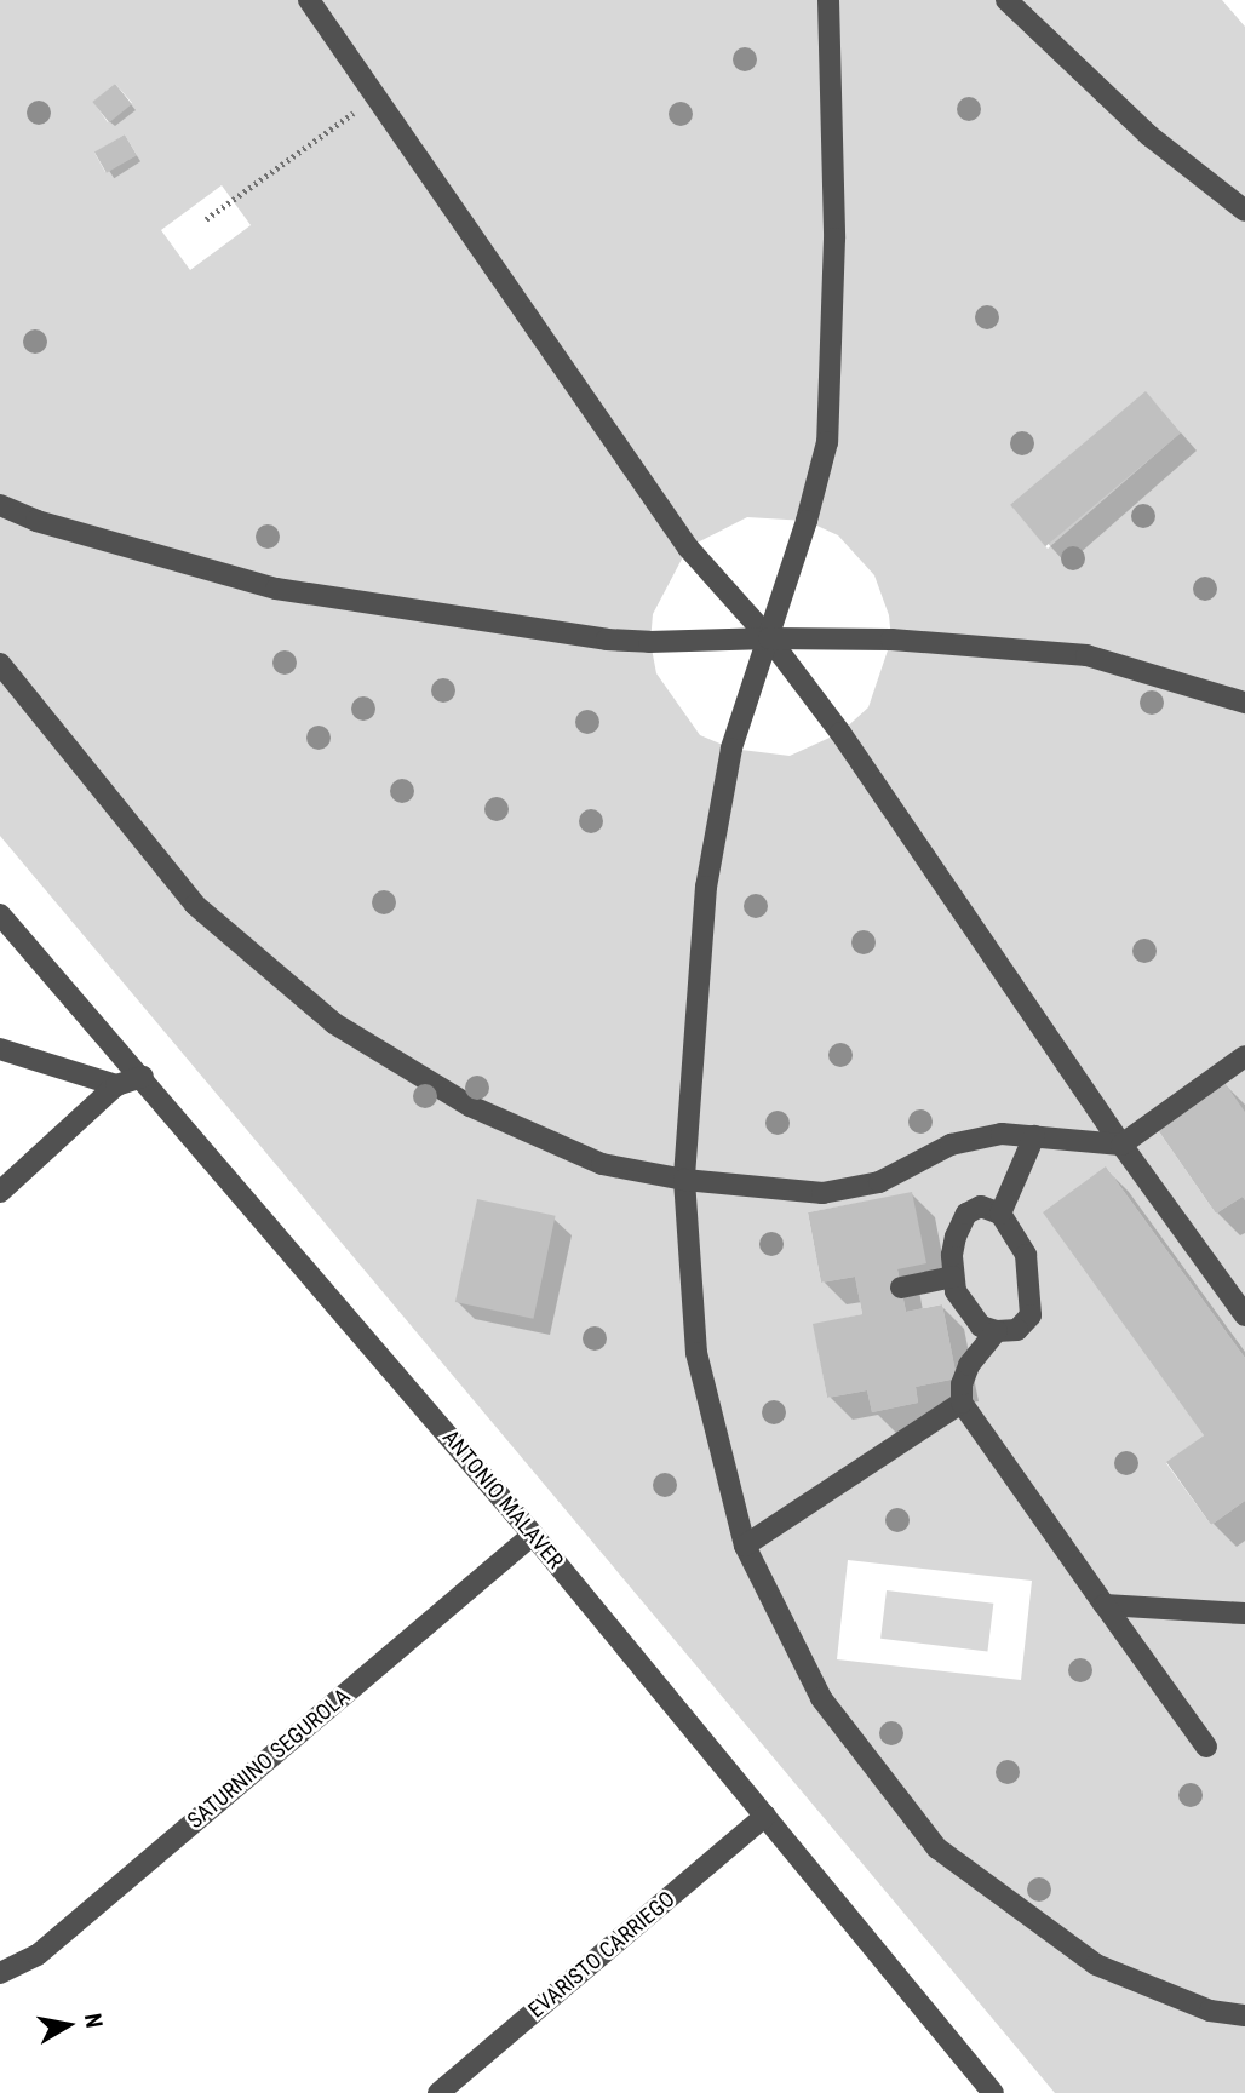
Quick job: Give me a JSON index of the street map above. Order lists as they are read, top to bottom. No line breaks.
{"streets":{"street":["ANTONIO MALAVER","SATURNINO SEGUROLA","EVARISTO CARRIEGO"]},"crossings":[["ANTONIO MALAVER","SATURNINO SEGUROLA"],["ANTONIO MALAVER","EVARISTO CARRIEGO"]],"north":"right"}
